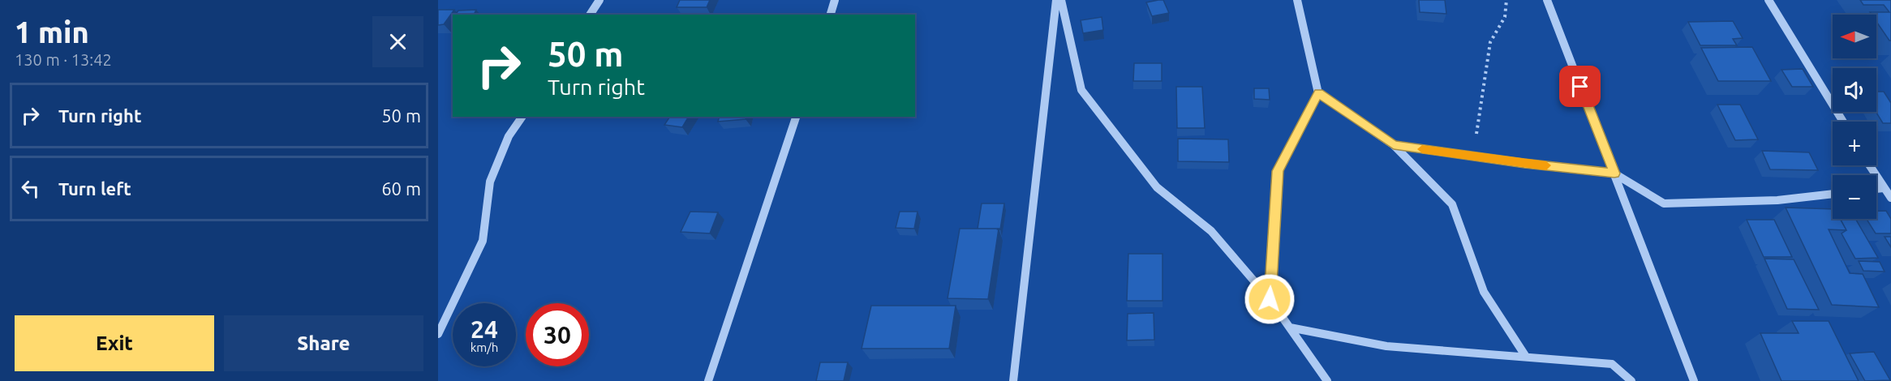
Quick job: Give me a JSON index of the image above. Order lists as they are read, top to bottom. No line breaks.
{"north":"left","page":{"heading":["1 min","130 m · 13:42"],"map_buttons":["+","−"],"turn":["50 m","Turn right"],"list":[{"name":"Turn right","value":"50 m"},{"name":"Turn left","value":"60 m"}],"speed":"24 km/h","limit":"30","buttons":["Exit","Share"]}}
